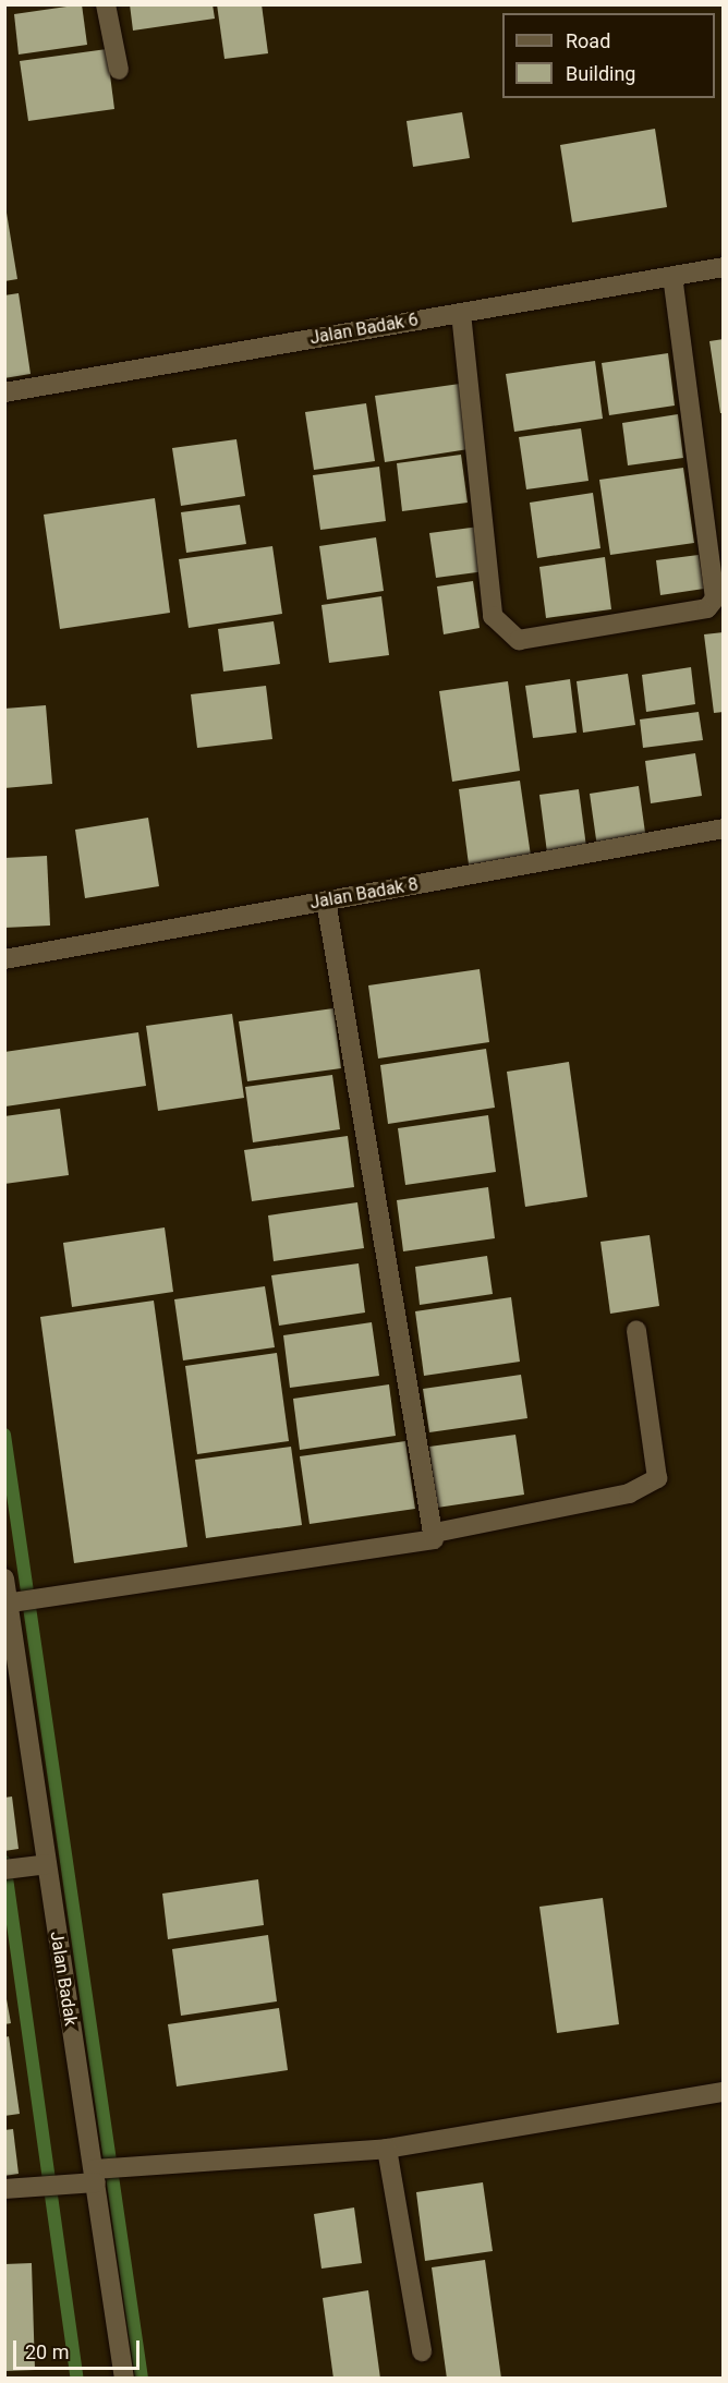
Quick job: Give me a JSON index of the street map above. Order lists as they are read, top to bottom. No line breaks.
{"streets":{"street":["Jalan Badak 6","Jalan Badak 8","Jalan Badak"]},"legend":["Road","Building"],"scale_bar":"20 m"}
